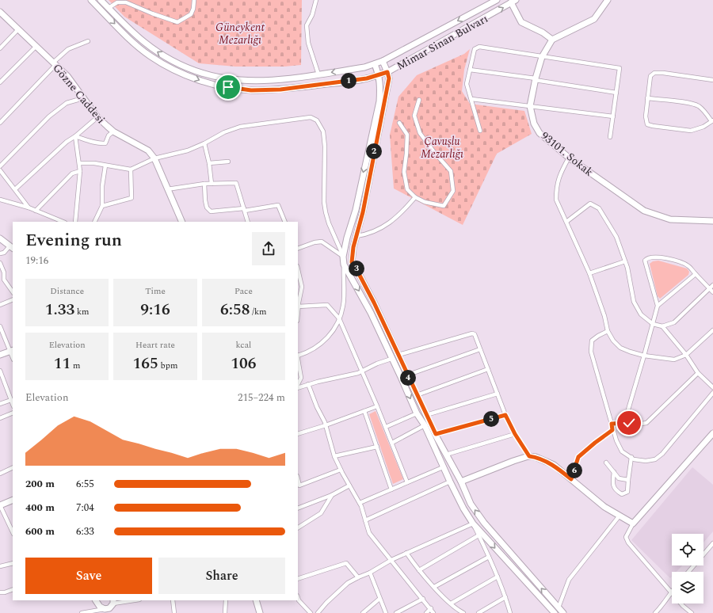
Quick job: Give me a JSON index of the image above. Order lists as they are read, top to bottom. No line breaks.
{"streets":{"main road":["Mimar Sinan Bulvarı","Gözne Caddesi","93101. Sokak"]},"parks":["Güneykent Mezarlığı","Çavuşlu Mezarlığı"],"page":{"pins":["1","2","3","4","5","6"],"heading":["Evening run","19:16"],"stats":[["Distance","1.33 km"],["Time","9:16"],["Pace","6:58 /km"],["Elevation","11 m"],["Heart rate","165 bpm"],["kcal","106"]],"chart":["Elevation","215–224 m"],"list":[{"name":"200 m","note":"6:55"},{"name":"400 m","note":"7:04"},{"name":"600 m","note":"6:33"}],"buttons":["Save","Share"]}}
